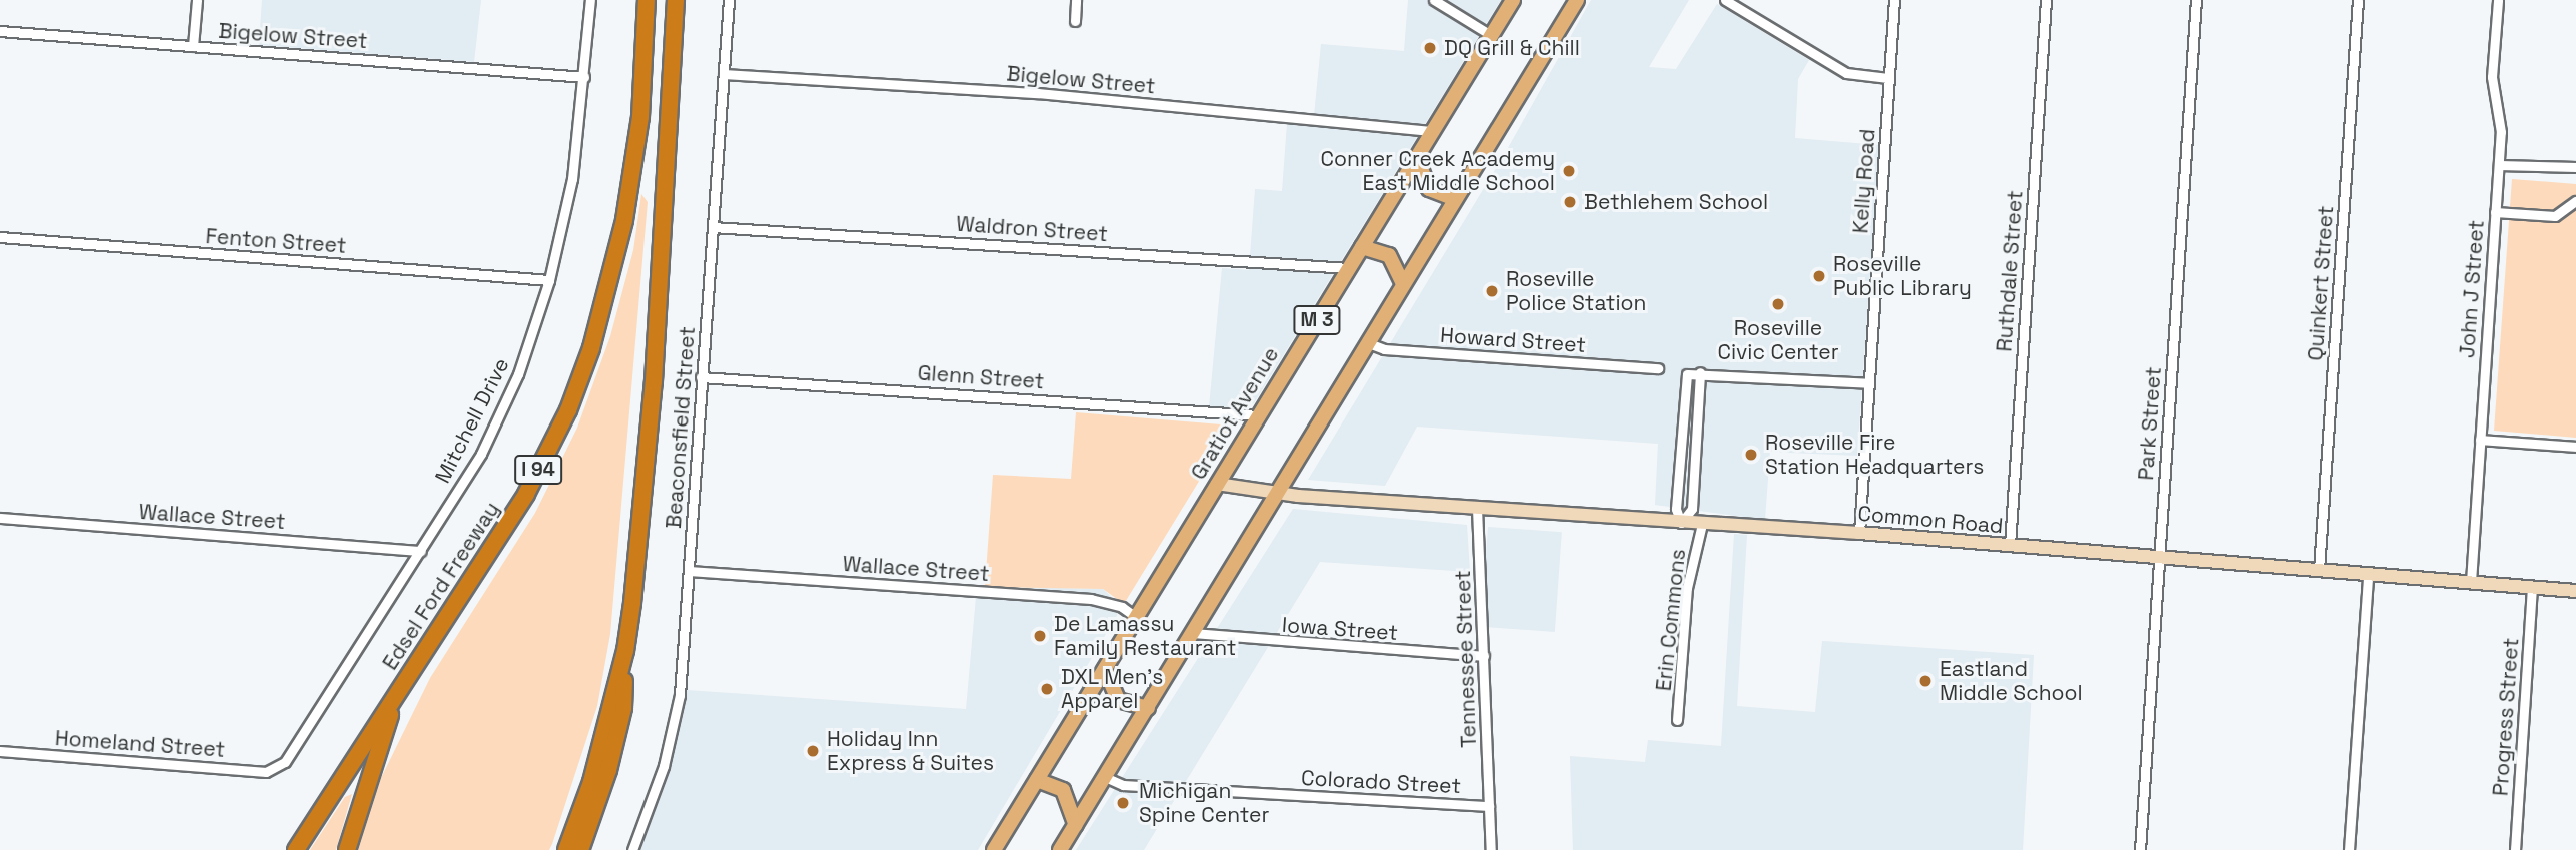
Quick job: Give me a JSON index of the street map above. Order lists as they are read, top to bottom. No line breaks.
{"streets":{"highway":["I 94","Edsel Ford Freeway"],"main road":["M 3","Gratiot Avenue"],"street":["Bigelow Street","Kelly Road","Waldron Street","Fenton Street","Ruthdale Street","Quinkert Street","John J Street","Howard Street","Glenn Street","Mitchell Drive","Park Street","Beaconsfield Street","Wallace Street","Common Road","Erin Commons","Iowa Street","Tennessee Street","Progress Street","Homeland Street","Colorado Street"]},"crossings":[["Bigelow Street","Gratiot Avenue"],["Bigelow Street","Mitchell Drive"],["Bigelow Street","Beaconsfield Street"],["Kelly Road","Common Road"],["Waldron Street","Gratiot Avenue"],["Waldron Street","Beaconsfield Street"],["Fenton Street","Mitchell Drive"],["Ruthdale Street","Common Road"],["Quinkert Street","Common Road"],["John J Street","Common Road"],["M 3","Howard Street"],["M 3","Common Road"],["M 3","Iowa Street"],["M 3","Colorado Street"],["Glenn Street","Gratiot Avenue"],["Glenn Street","Beaconsfield Street"],["Gratiot Avenue","Wallace Street"],["Gratiot Avenue","Common Road"],["Mitchell Drive","Wallace Street"],["Mitchell Drive","Homeland Street"],["Park Street","Common Road"],["Beaconsfield Street","Wallace Street"],["Common Road","Erin Commons"],["Common Road","Tennessee Street"],["Common Road","Progress Street"],["Iowa Street","Tennessee Street"],["Tennessee Street","Colorado Street"]],"places":["DQ Grill & Chill","Conner Creek Academy East Middle School","Bethlehem School","Roseville Public Library","Roseville Police Station","Roseville Civic Center","Roseville Fire Station Headquarters","De Lamassu Family Restaurant","Eastland Middle School","DXL Men's Apparel","Holiday Inn Express & Suites","Michigan Spine Center"]}
